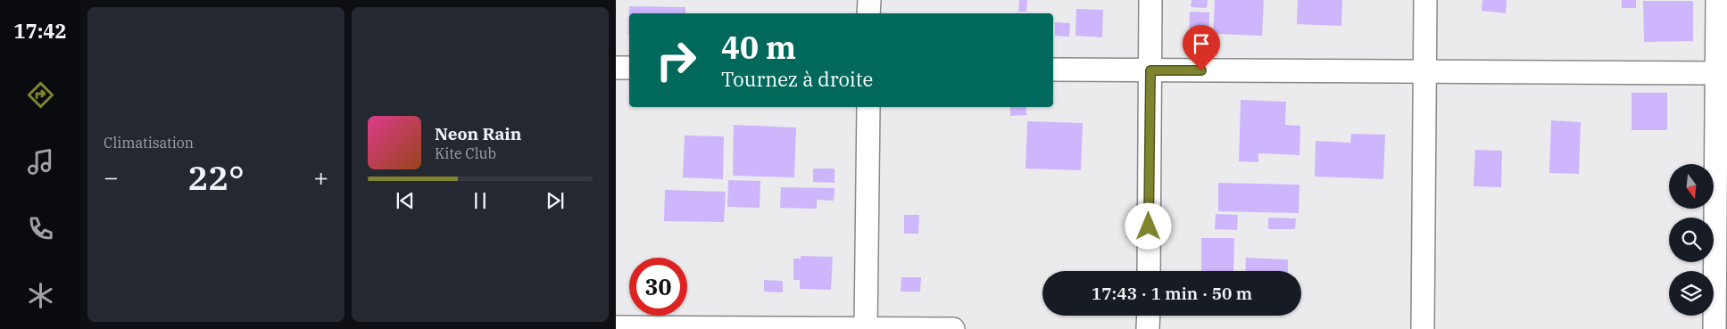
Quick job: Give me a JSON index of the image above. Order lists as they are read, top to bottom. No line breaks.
{"north":"bottom","page":{"tabs":"17:42","tile":"Climatisation","turn":["40 m","Tournez à droite"],"song":["Neon Rain","Kite Club"],"heat":["−","22°","+"],"limit":"30","trip":"17:43 · 1 min · 50 m"}}
